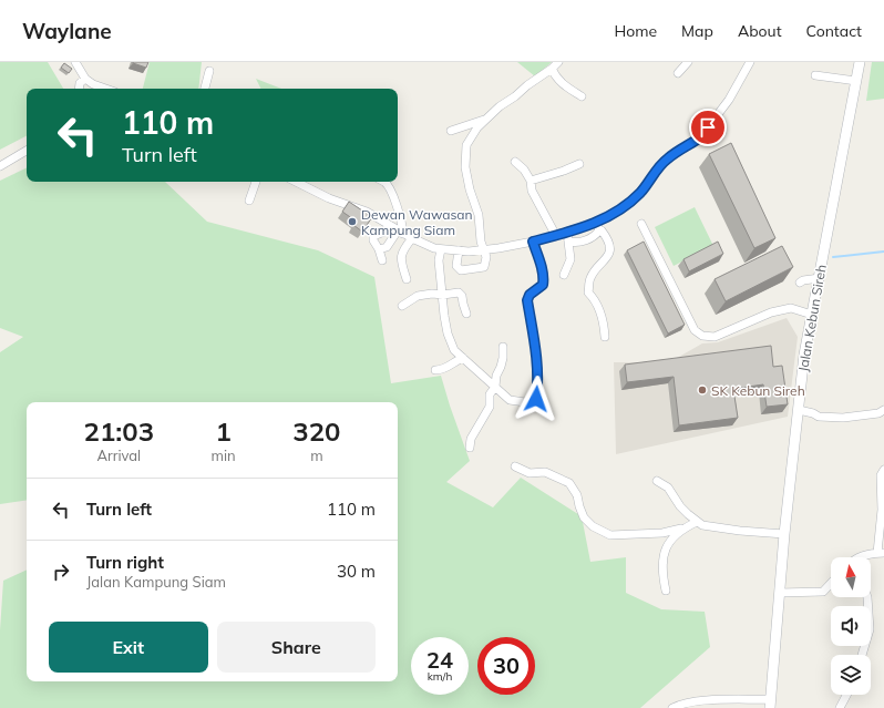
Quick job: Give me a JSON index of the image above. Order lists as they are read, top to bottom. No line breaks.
{"streets":{"street":["Jalan Kebun Sireh"]},"places":["Dewan Wawasan Kampung Siam","SK Kebun Sireh"],"north":"top","page":{"header":"Waylane","nav":["Home","Map","About","Contact"],"turn":["110 m","Turn left"],"eta":["21:03","Arrival","1","min","320","m"],"list":[{"name":"Turn left","value":"110 m"},{"name":"Turn right","note":"Jalan Kampung Siam","value":"30 m"}],"buttons":["Exit","Share"],"speed":"24 km/h","limit":"30"}}
